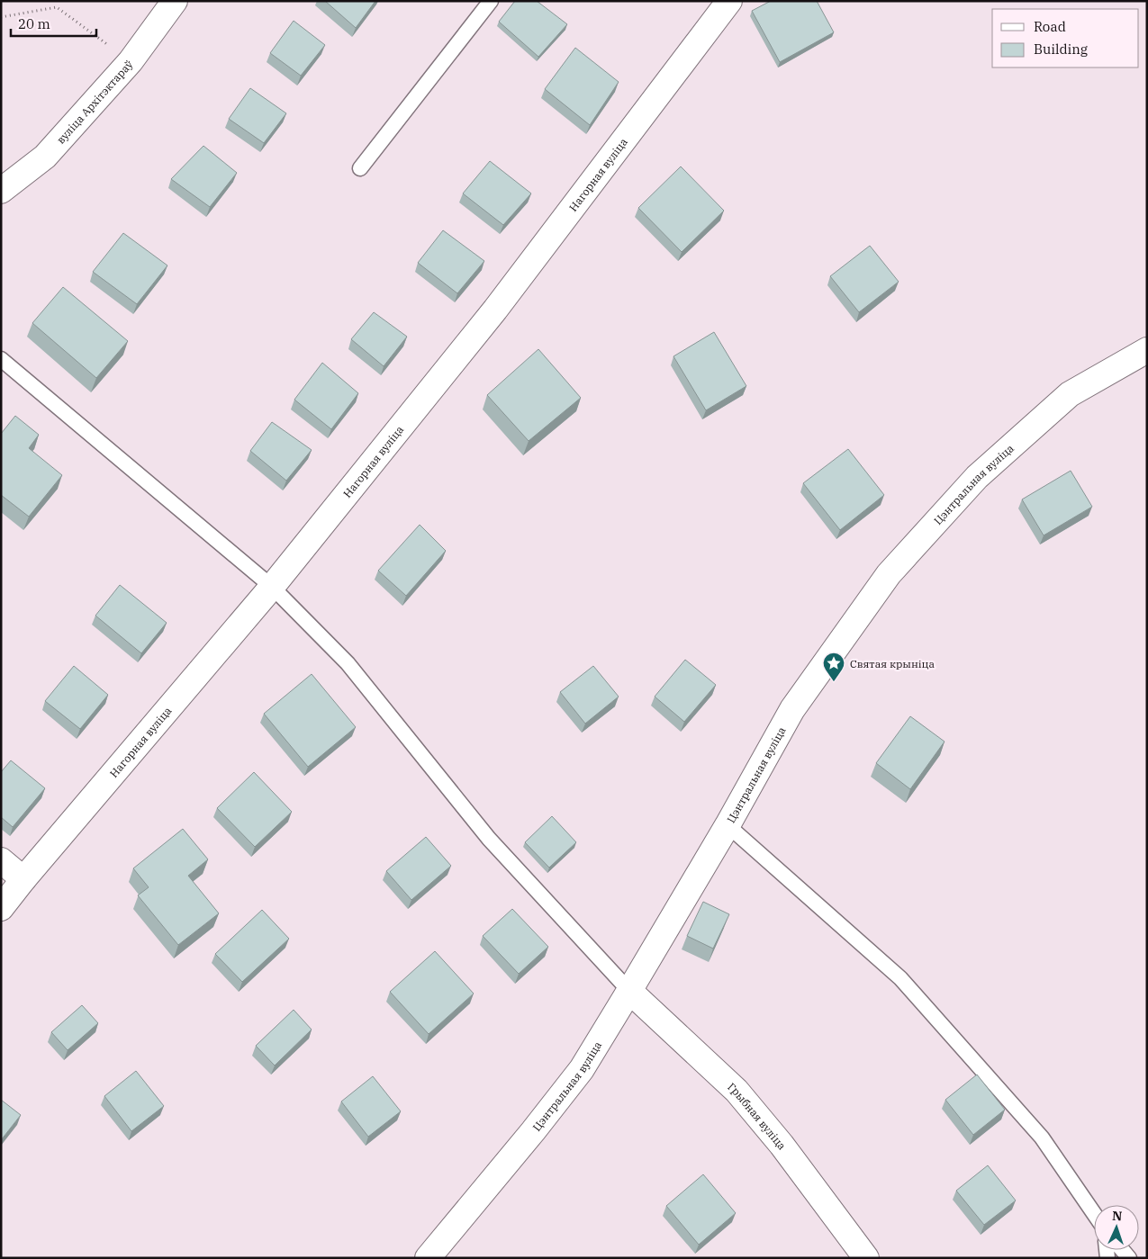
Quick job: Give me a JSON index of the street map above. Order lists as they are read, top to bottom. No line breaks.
{"streets":{"street":["вуліца Архітэктараў","Нагорная вуліца","Цэнтральная вуліца","Грыбная вуліца"]},"crossings":[["Цэнтральная вуліца","Грыбная вуліца"]],"places":{"place":["Святая крыніца"]},"legend":["Road","Building"],"scale_bar":"20 m","north":"top"}
